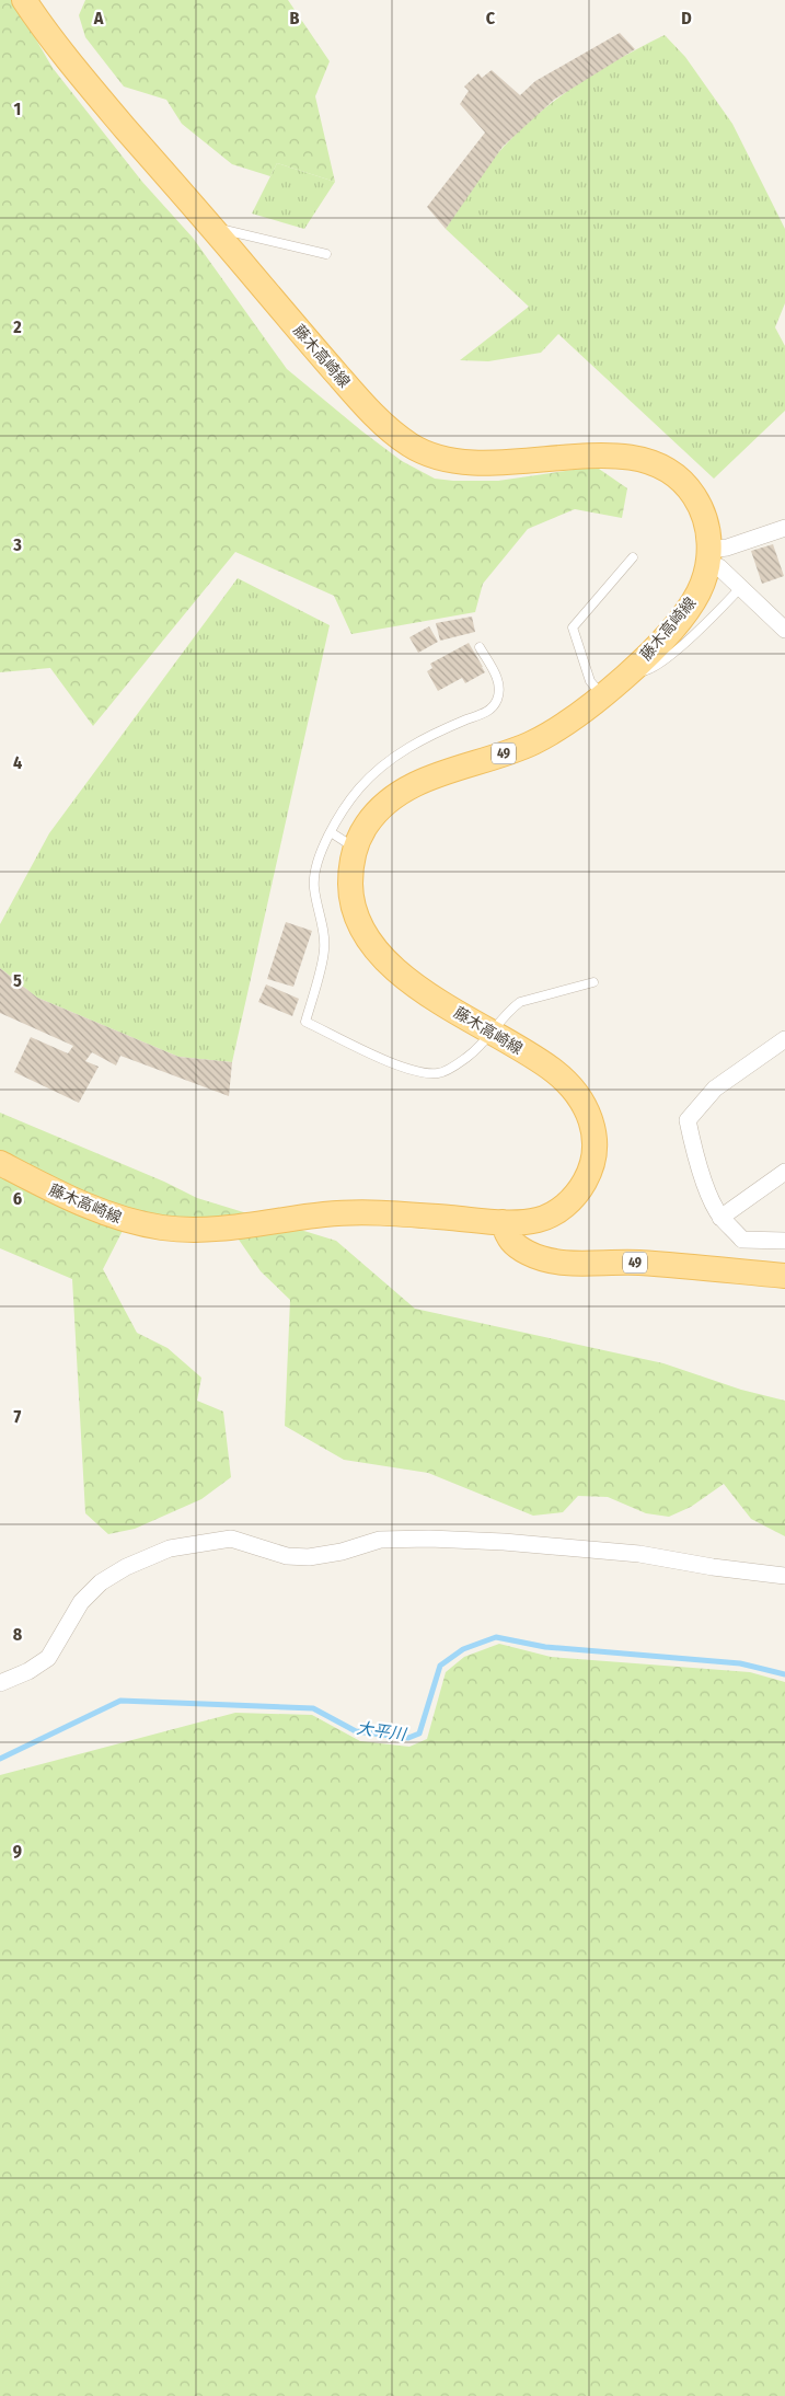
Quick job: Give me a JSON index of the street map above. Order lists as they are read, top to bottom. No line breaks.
{"streets":{"main road":["藤木高崎線","49"]},"crossings":[["藤木高崎線","49"]],"water":["大平川"],"grid":{"columns":["A","B","C","D"],"rows":["1","2","3","4","5","6","7","8","9"]}}
